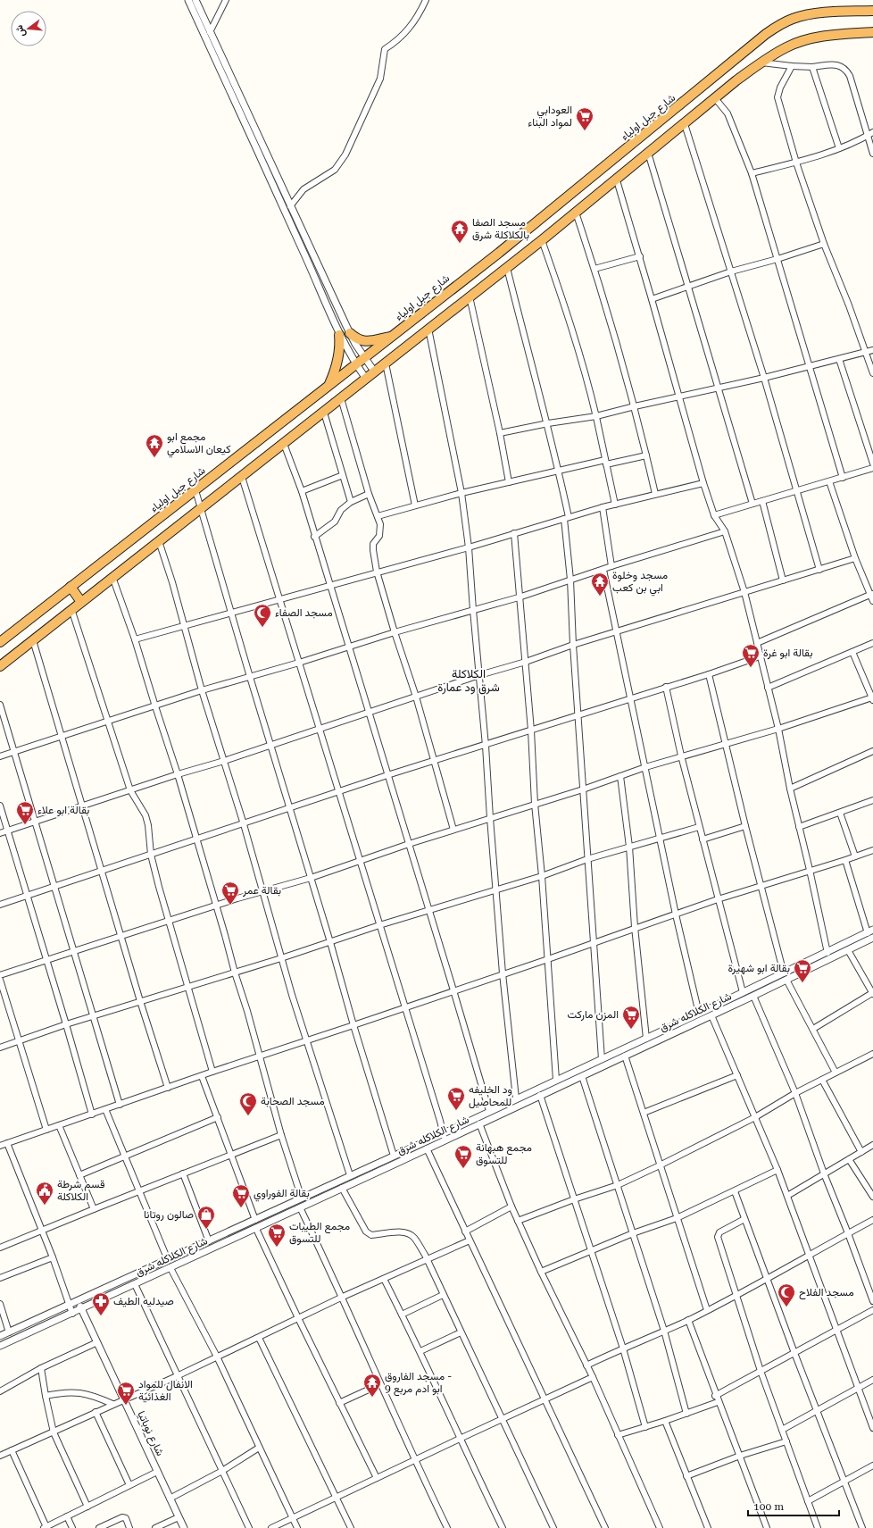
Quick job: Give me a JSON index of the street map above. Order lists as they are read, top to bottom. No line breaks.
{"streets":{"highway":["شارع جبل اولياء"],"street":["شارع الكلاكله شرق","شارع نوباتيا"]},"crossings":[["شارع الكلاكله شرق","شارع نوباتيا"]],"districts":["الكلاكلة شرق ود عمارة"],"places":{"supermarket":["العودابي لمواد البناء","بقالة ابو غرة","بقالة ابو علاء","بقالة عمر","بقالة ابو شهيرة","المزن ماركت","ود الخليفه للمحاصيل","مجمع هبهانة للتسوق","بقالة الفوراوي","مجمع الطيبات للتسوق","الانفال للمواد الغذائية"],"temple":["مسجد الصفا بالكلاكلة شرق","مجمع ابو كيعان الاسلامي","مسجد وخلوة ابي بن كعب","مسجد الفاروق - ابو ادم مربع 9"],"mosque":["مسجد الصفاء","مسجد الصحابة","مسجد الفلاح"],"public building":["قسم شرطة الكلاكلة"],"shop":["صالون روتانا"],"pharmacy":["صيدليه الطيف"]},"scale_bar":"100 m","north":"left"}
